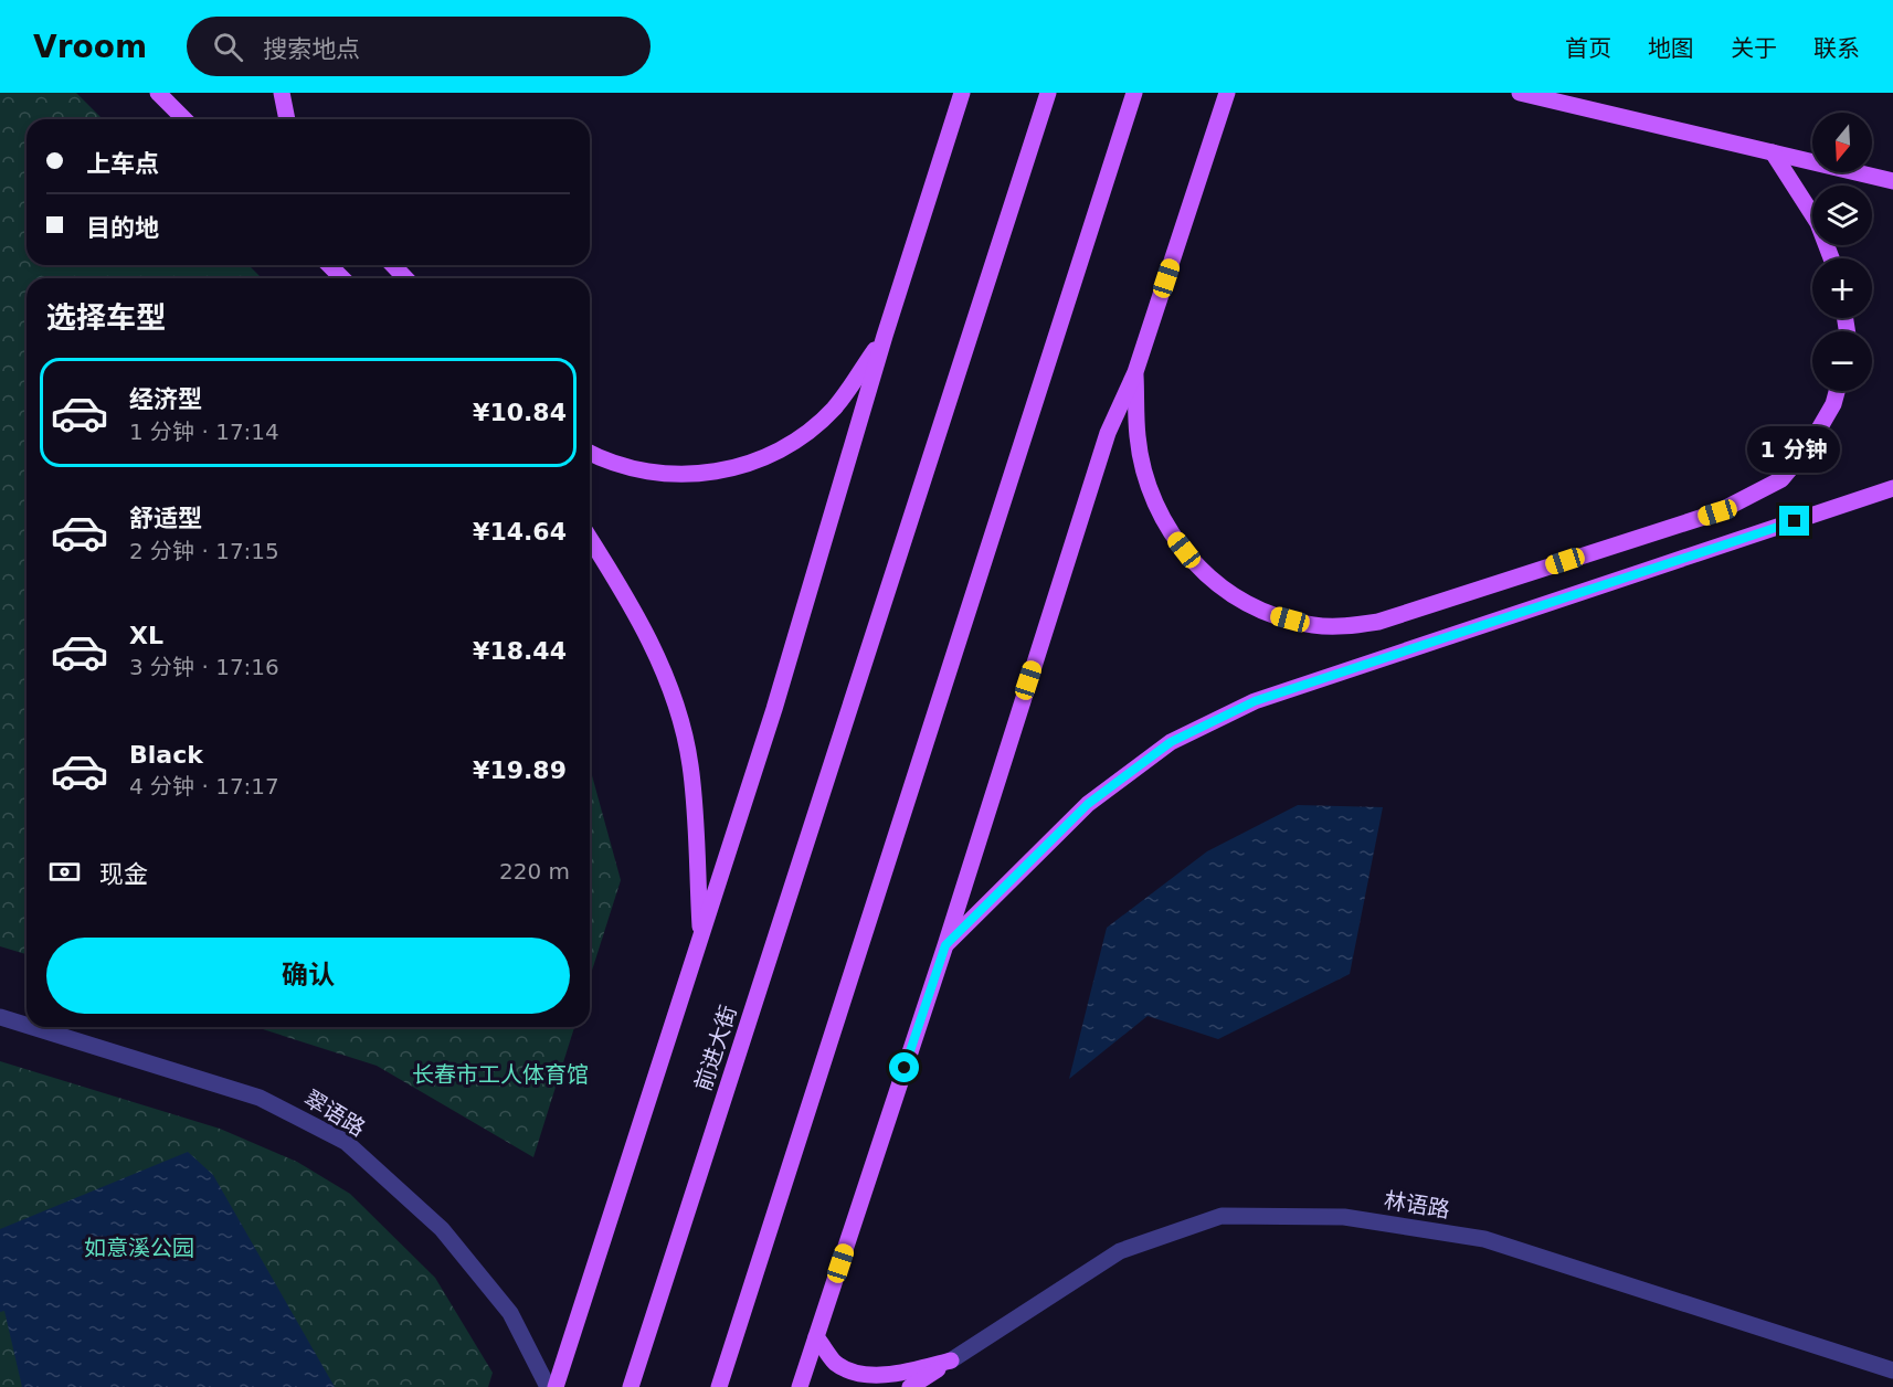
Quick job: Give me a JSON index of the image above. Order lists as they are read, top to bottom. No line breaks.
{"streets":{"main road":["前进大街"],"street":["翠语路","林语路"]},"parks":["长春市工人体育馆","如意溪公园"],"north":"bottom","page":{"header":"Vroom","search":"搜索地点","nav":["首页","地图","关于","联系"],"map_buttons":["+","−"],"banner":["上车点","目的地"],"heading":"选择车型","list":[{"name":"经济型","note":"1 分钟 · 17:14","value":"¥10.84"},{"name":"舒适型","note":"2 分钟 · 17:15","value":"¥14.64"},{"name":"XL","note":"3 分钟 · 17:16","value":"¥18.44"},{"name":"Black","note":"4 分钟 · 17:17","value":"¥19.89"}],"bubble":"1 分钟","pay":["现金","220 m"],"buttons":"确认"}}
